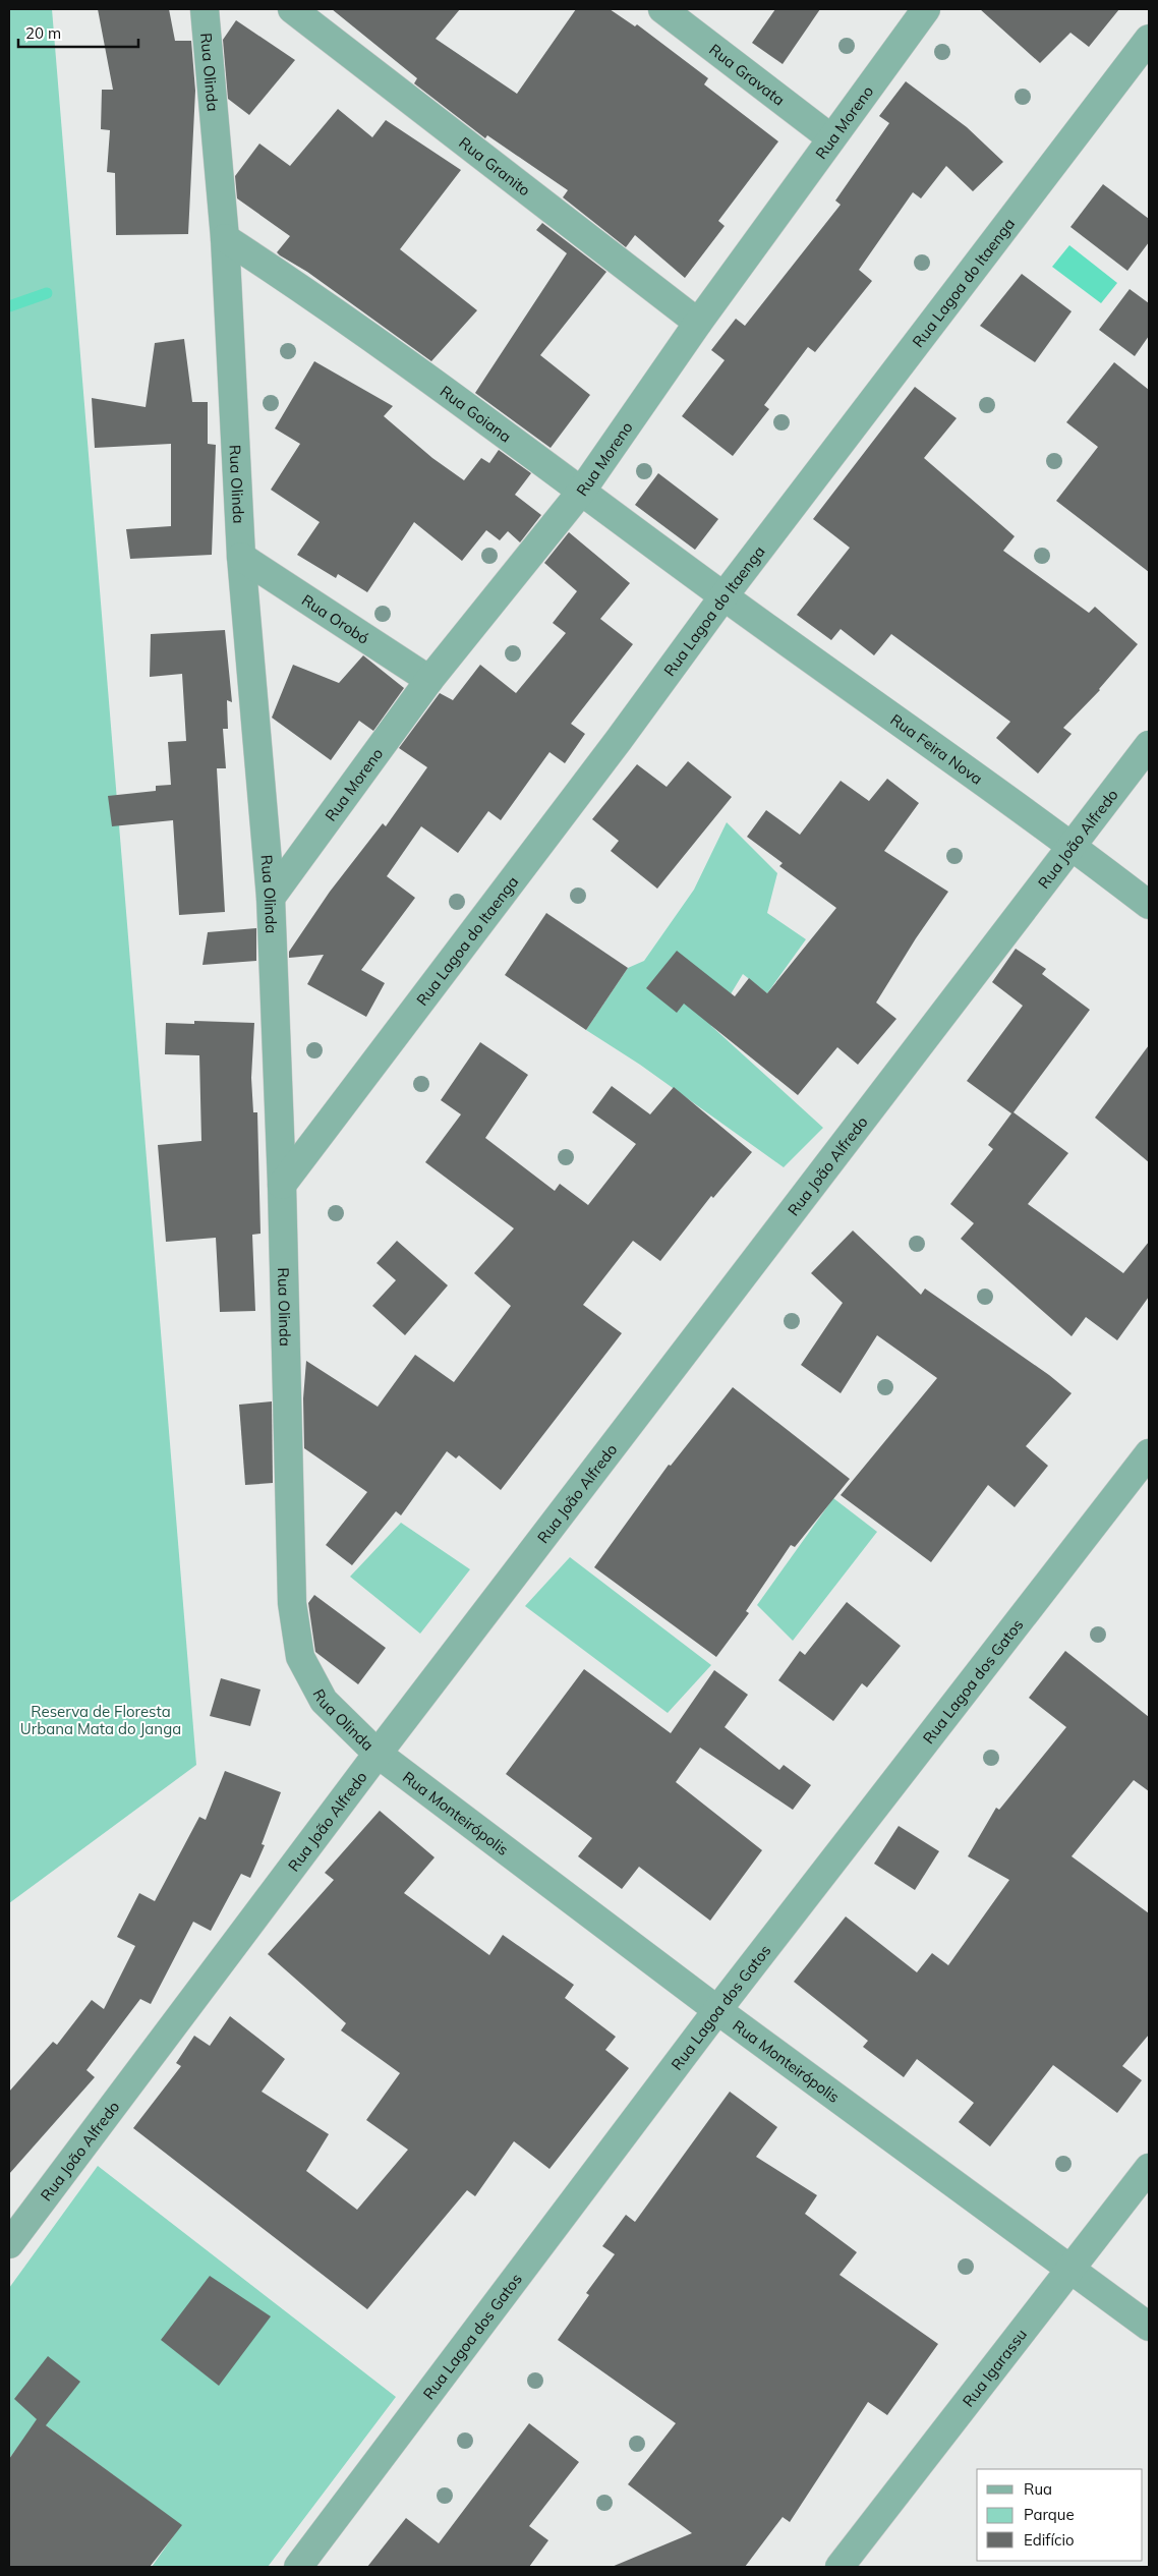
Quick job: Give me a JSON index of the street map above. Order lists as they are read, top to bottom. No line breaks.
{"streets":{"street":["Rua Olinda","Rua Gravata","Rua Moreno","Rua Granito","Rua Lagoa do Itaenga","Rua Goiana","Rua Orobó","Rua Feira Nova","Rua João Alfredo","Rua Lagoa dos Gatos","Rua Monteirópolis","Rua Igarassu"]},"crossings":[["Rua Olinda","Rua Moreno"],["Rua Olinda","Rua Lagoa do Itaenga"],["Rua Olinda","Rua Goiana"],["Rua Olinda","Rua Orobó"],["Rua Olinda","Rua João Alfredo"],["Rua Olinda","Rua Monteirópolis"],["Rua Gravata","Rua Moreno"],["Rua Moreno","Rua Granito"],["Rua Moreno","Rua Goiana"],["Rua Moreno","Rua Orobó"],["Rua Lagoa do Itaenga","Rua Goiana"],["Rua Lagoa do Itaenga","Rua Feira Nova"],["Rua Goiana","Rua Feira Nova"],["Rua Feira Nova","Rua João Alfredo"],["Rua João Alfredo","Rua Monteirópolis"],["Rua Lagoa dos Gatos","Rua Monteirópolis"],["Rua Monteirópolis","Rua Igarassu"]],"parks":["Reserva de Floresta Urbana Mata do Janga"],"legend":["Rua","Parque","Edifício"],"scale_bar":"20 m"}
